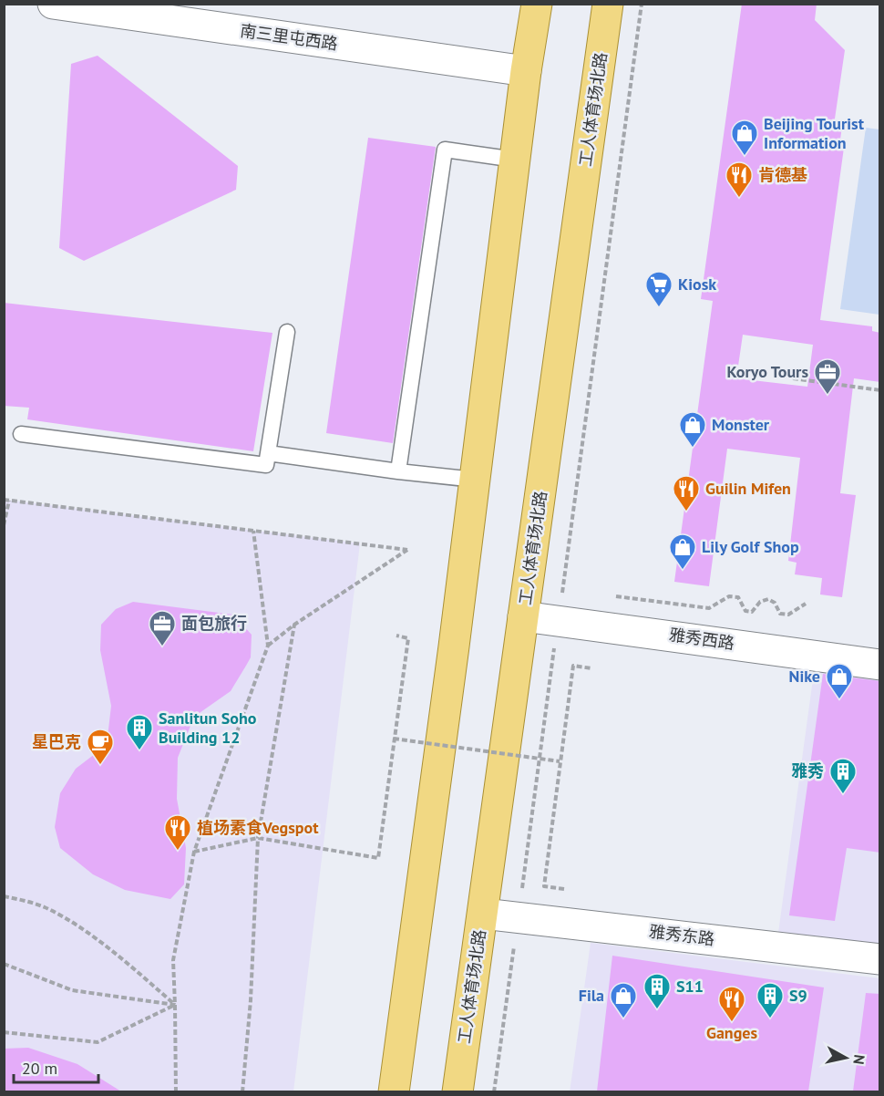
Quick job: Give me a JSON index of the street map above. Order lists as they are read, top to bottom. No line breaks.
{"streets":{"main road":["工人体育场北路"],"street":["南三里屯西路","雅秀西路","雅秀东路"]},"crossings":[["工人体育场北路","雅秀西路"],["工人体育场北路","雅秀东路"]],"places":{"shop":["Beijing Tourist Information","Monster","Lily Golf Shop","Nike","Fila"],"restaurant":["肯德基","Guilin Mifen","植场素食Vegspot","Ganges"],"supermarket":["Kiosk"],"office":["Koryo Tours","面包旅行"],"building":["Sanlitun Soho Building 12","雅秀","S11","S9"],"cafe":["星巴克"]},"scale_bar":"20 m","north":"right"}
